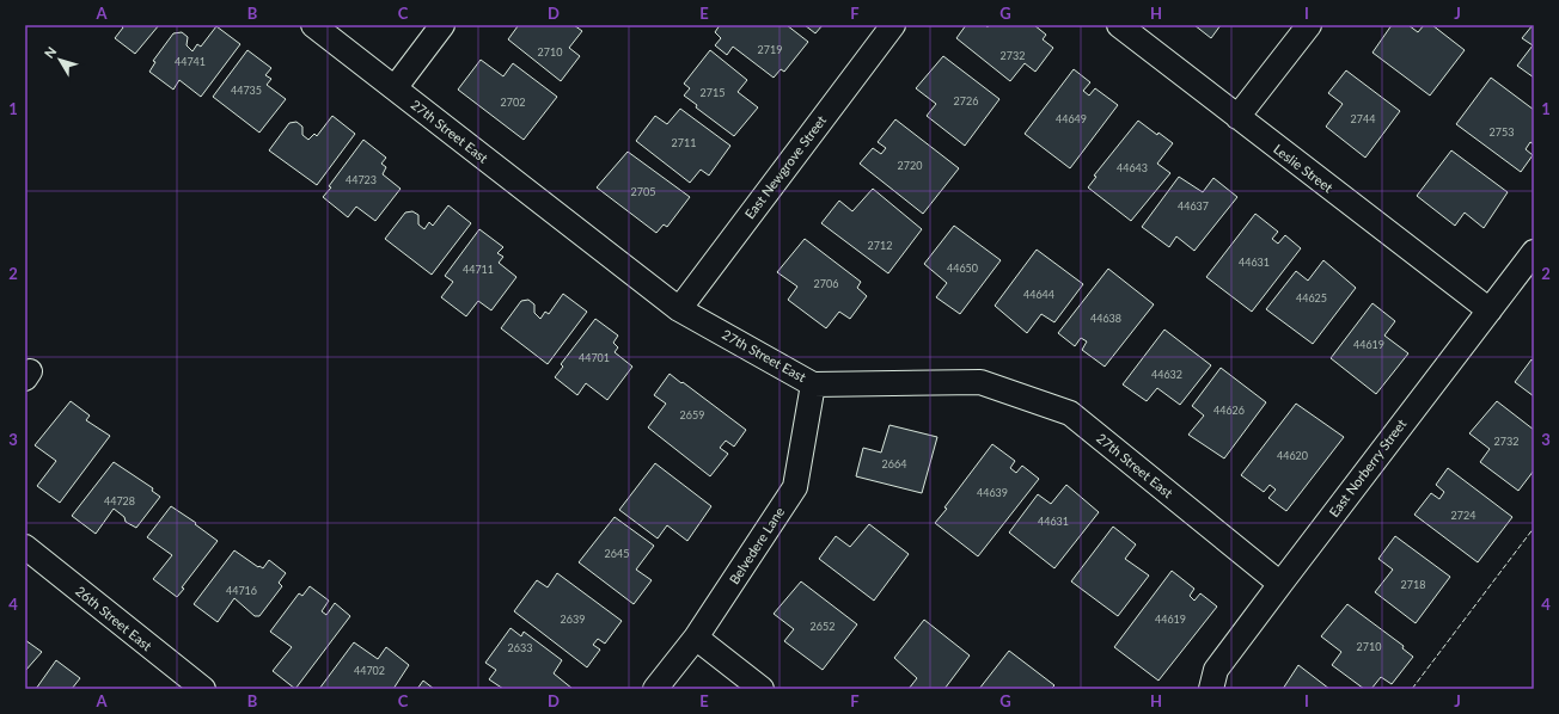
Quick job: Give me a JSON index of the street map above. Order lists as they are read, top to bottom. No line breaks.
{"streets":{"street":["27th Street East","East Newgrove Street","Leslie Street","East Norberry Street","Belvedere Lane","26th Street East"]},"crossings":[["27th Street East","East Newgrove Street"],["27th Street East","East Norberry Street"],["27th Street East","Belvedere Lane"],["Leslie Street","East Norberry Street"]],"house_numbers":["2719","2710","2732","44741","44735","2715","2726","2702","44649","2744","2753","2711","2720","44643","44723","2705","44637","2712","44631","44650","44711","2706","44644","44625","44638","44619","44701","44632","44626","2659","2732","44620","2664","44639","44728","2724","44631","2645","2718","44716","2639","44619","2652","2710","2633","44702"],"north":"top left","grid":{"columns":["A","B","C","D","E","F","G","H","I","J"],"rows":["1","2","3","4"]}}
